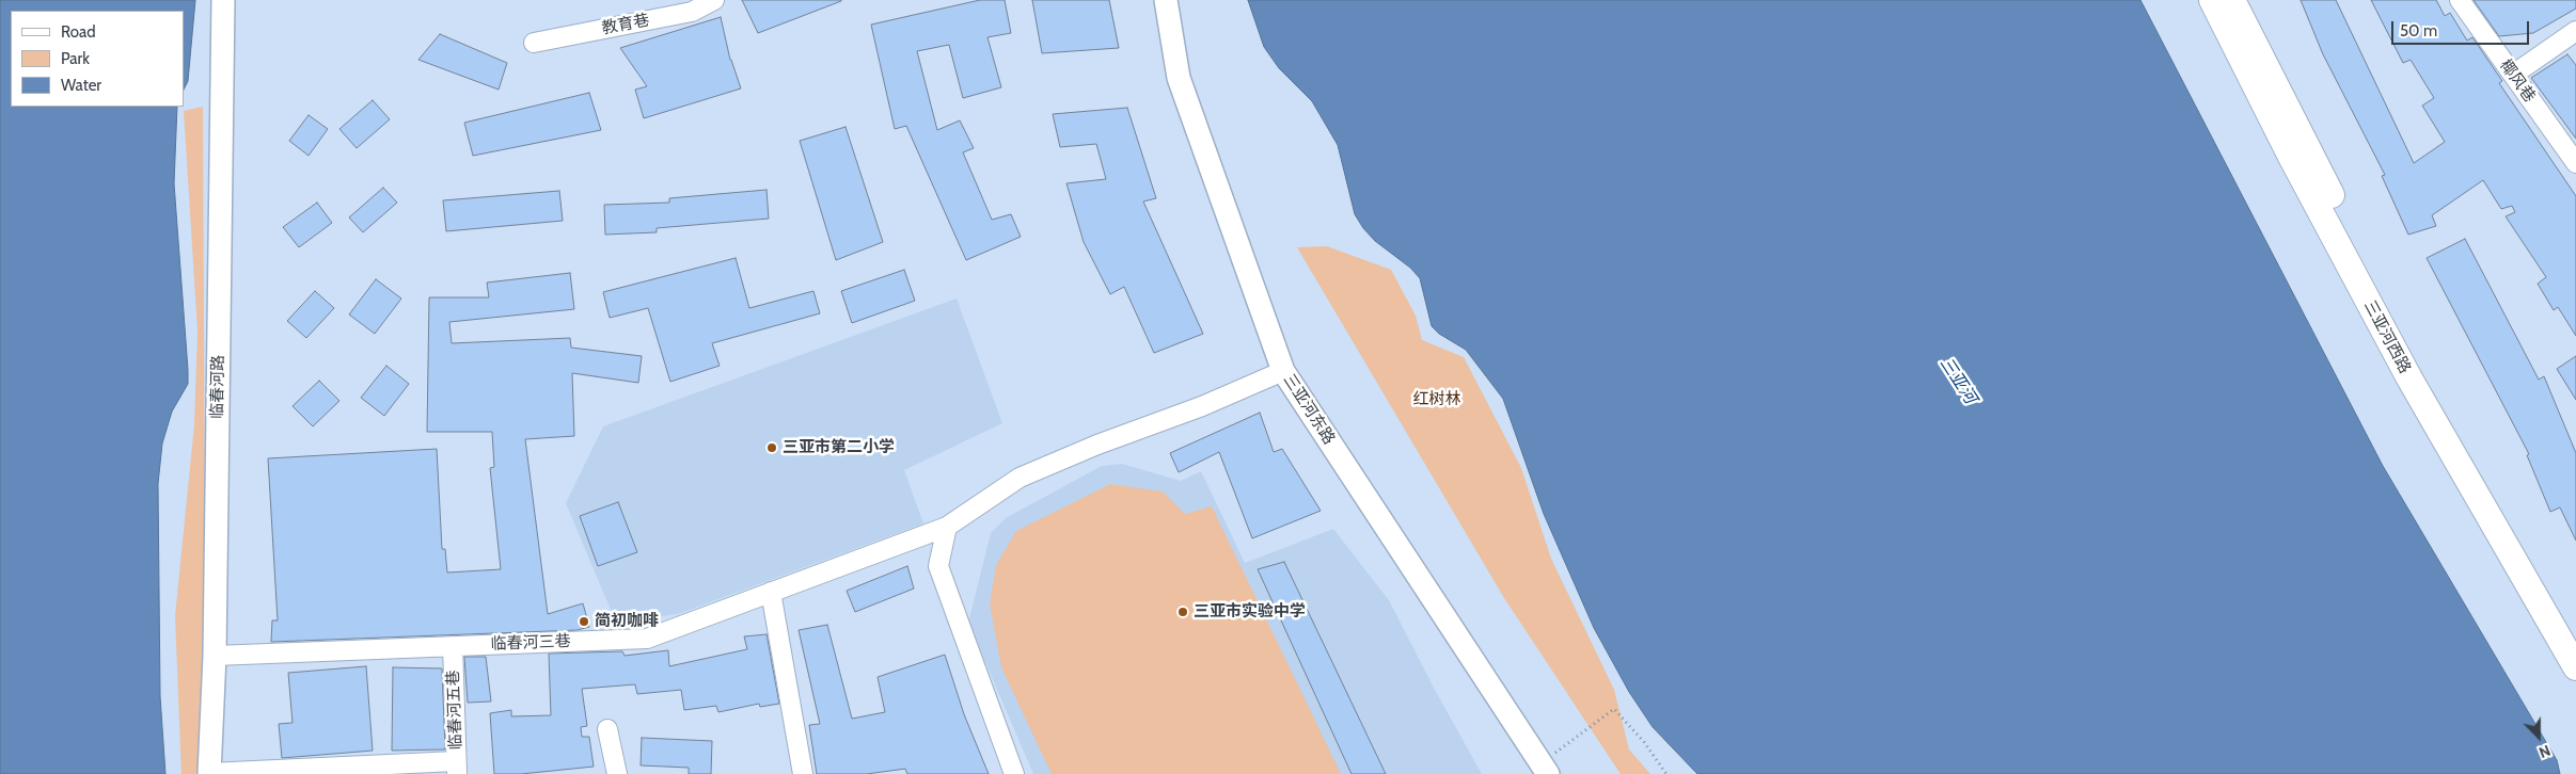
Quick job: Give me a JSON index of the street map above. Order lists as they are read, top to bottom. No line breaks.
{"streets":{"main road":["三亚河西路"],"street":["教育巷","椰风巷","临春河路","三亚河东路","临春河三巷","临春河五巷"]},"crossings":[["临春河路","临春河三巷"],["三亚河东路","临春河三巷"],["临春河三巷","临春河五巷"]],"water":["三亚河"],"parks":["红树林"],"places":["三亚市第二小学","三亚市实验中学","简初咖啡"],"legend":["Road","Park","Water"],"scale_bar":"50 m","north":"bottom"}
